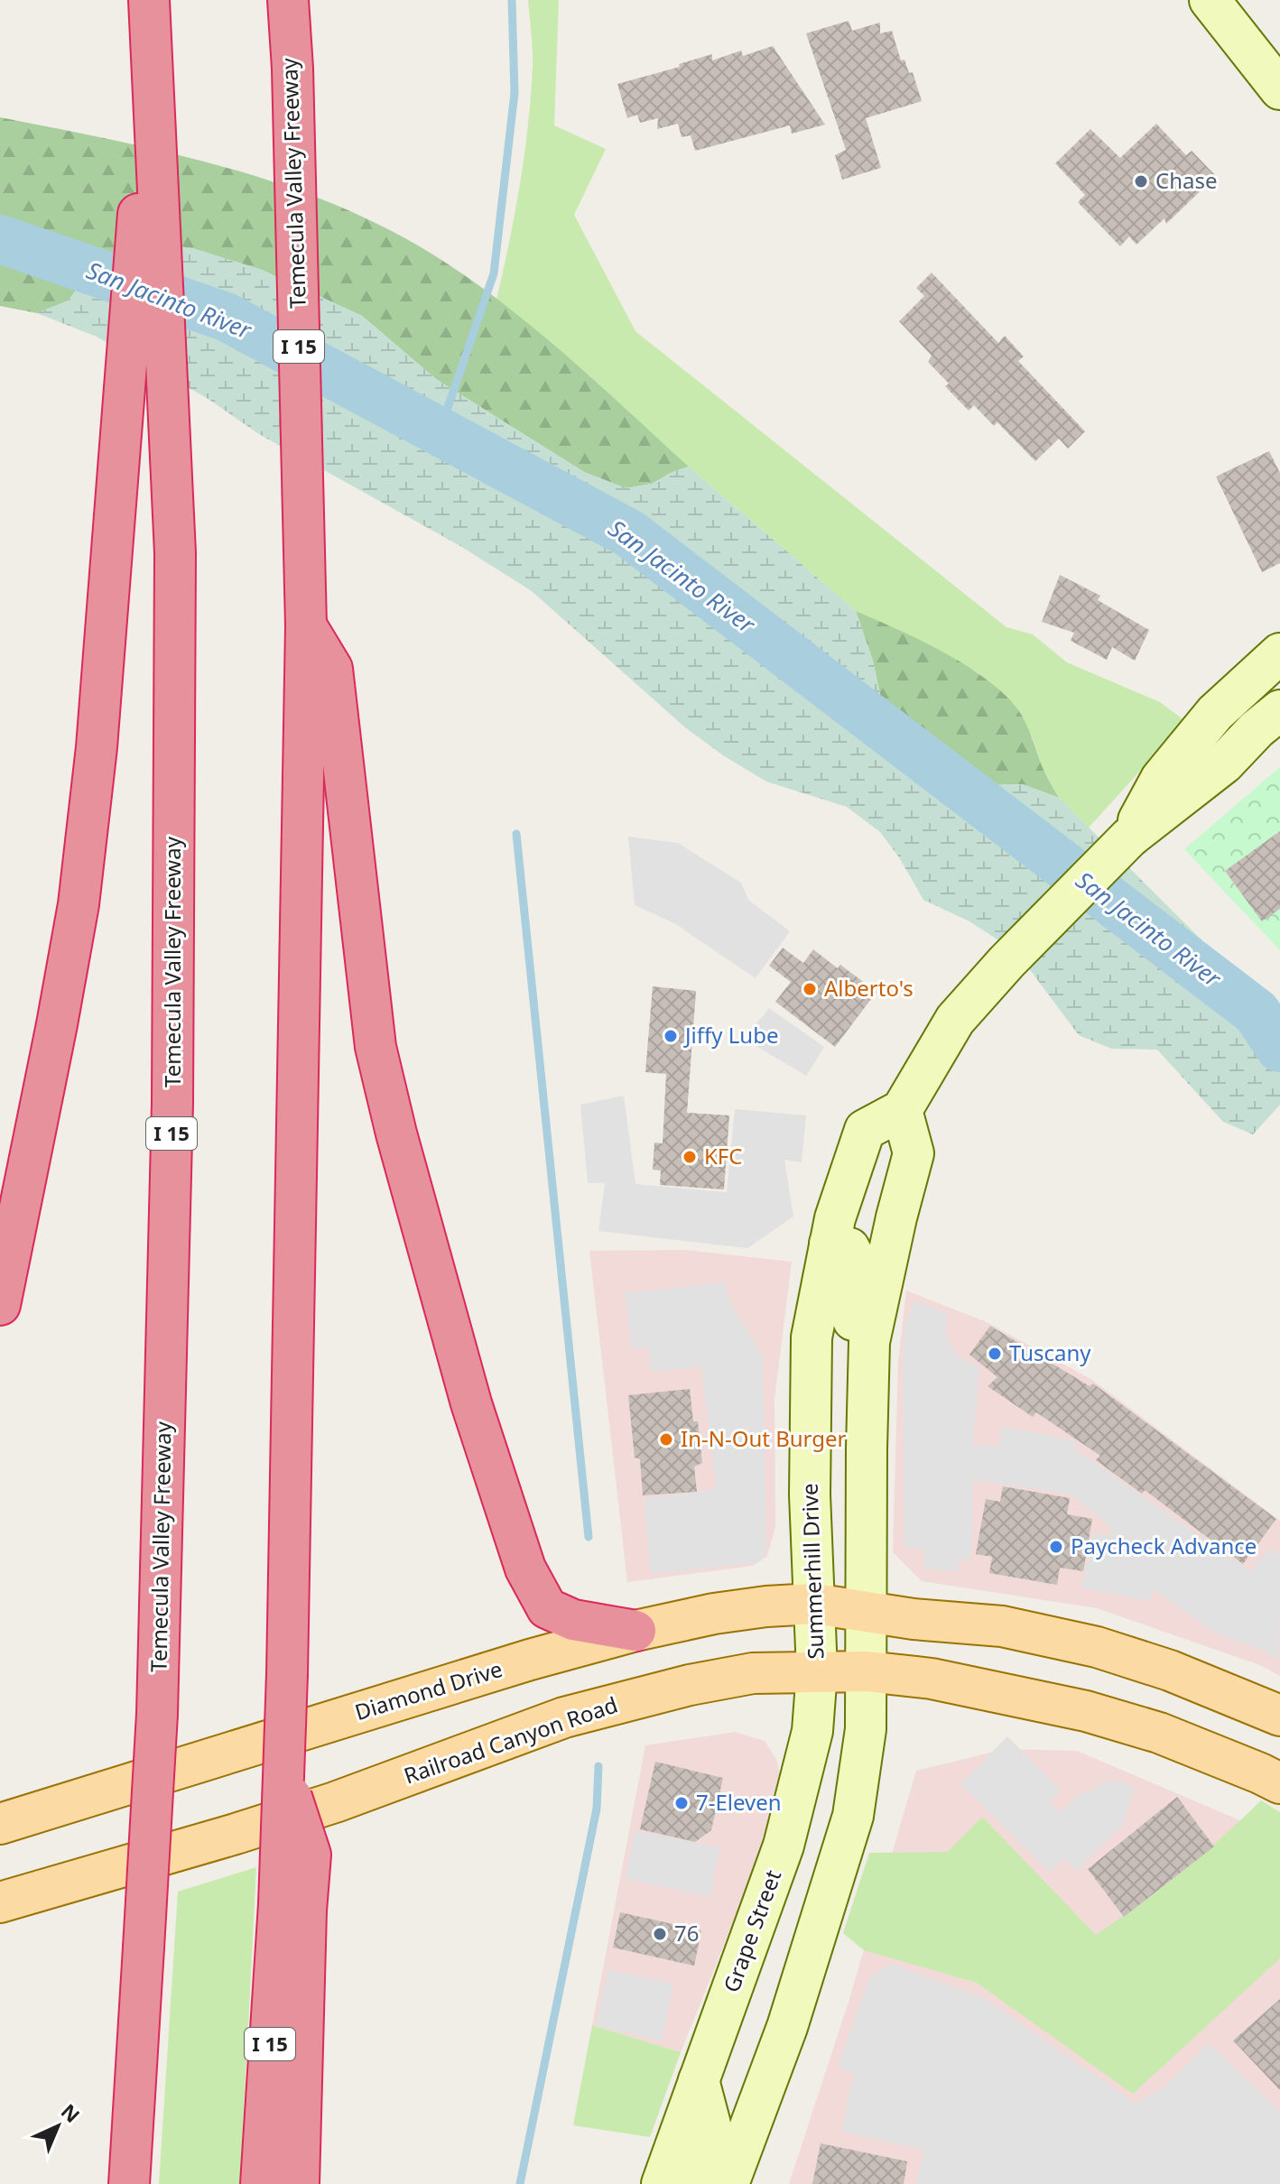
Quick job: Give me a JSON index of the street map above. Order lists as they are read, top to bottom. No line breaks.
{"streets":{"highway":["Temecula Valley Freeway","I 15"],"main road":["Summerhill Drive","Diamond Drive","Railroad Canyon Road","Grape Street"]},"crossings":[["Summerhill Drive","Diamond Drive"],["Summerhill Drive","Railroad Canyon Road"],["Summerhill Drive","Grape Street"],["Railroad Canyon Road","Grape Street"]],"water":["San Jacinto River"],"places":["Chase","Alberto's","Jiffy Lube","KFC","Tuscany","In-N-Out Burger","Paycheck Advance","7-Eleven","76"],"north":"top right"}
